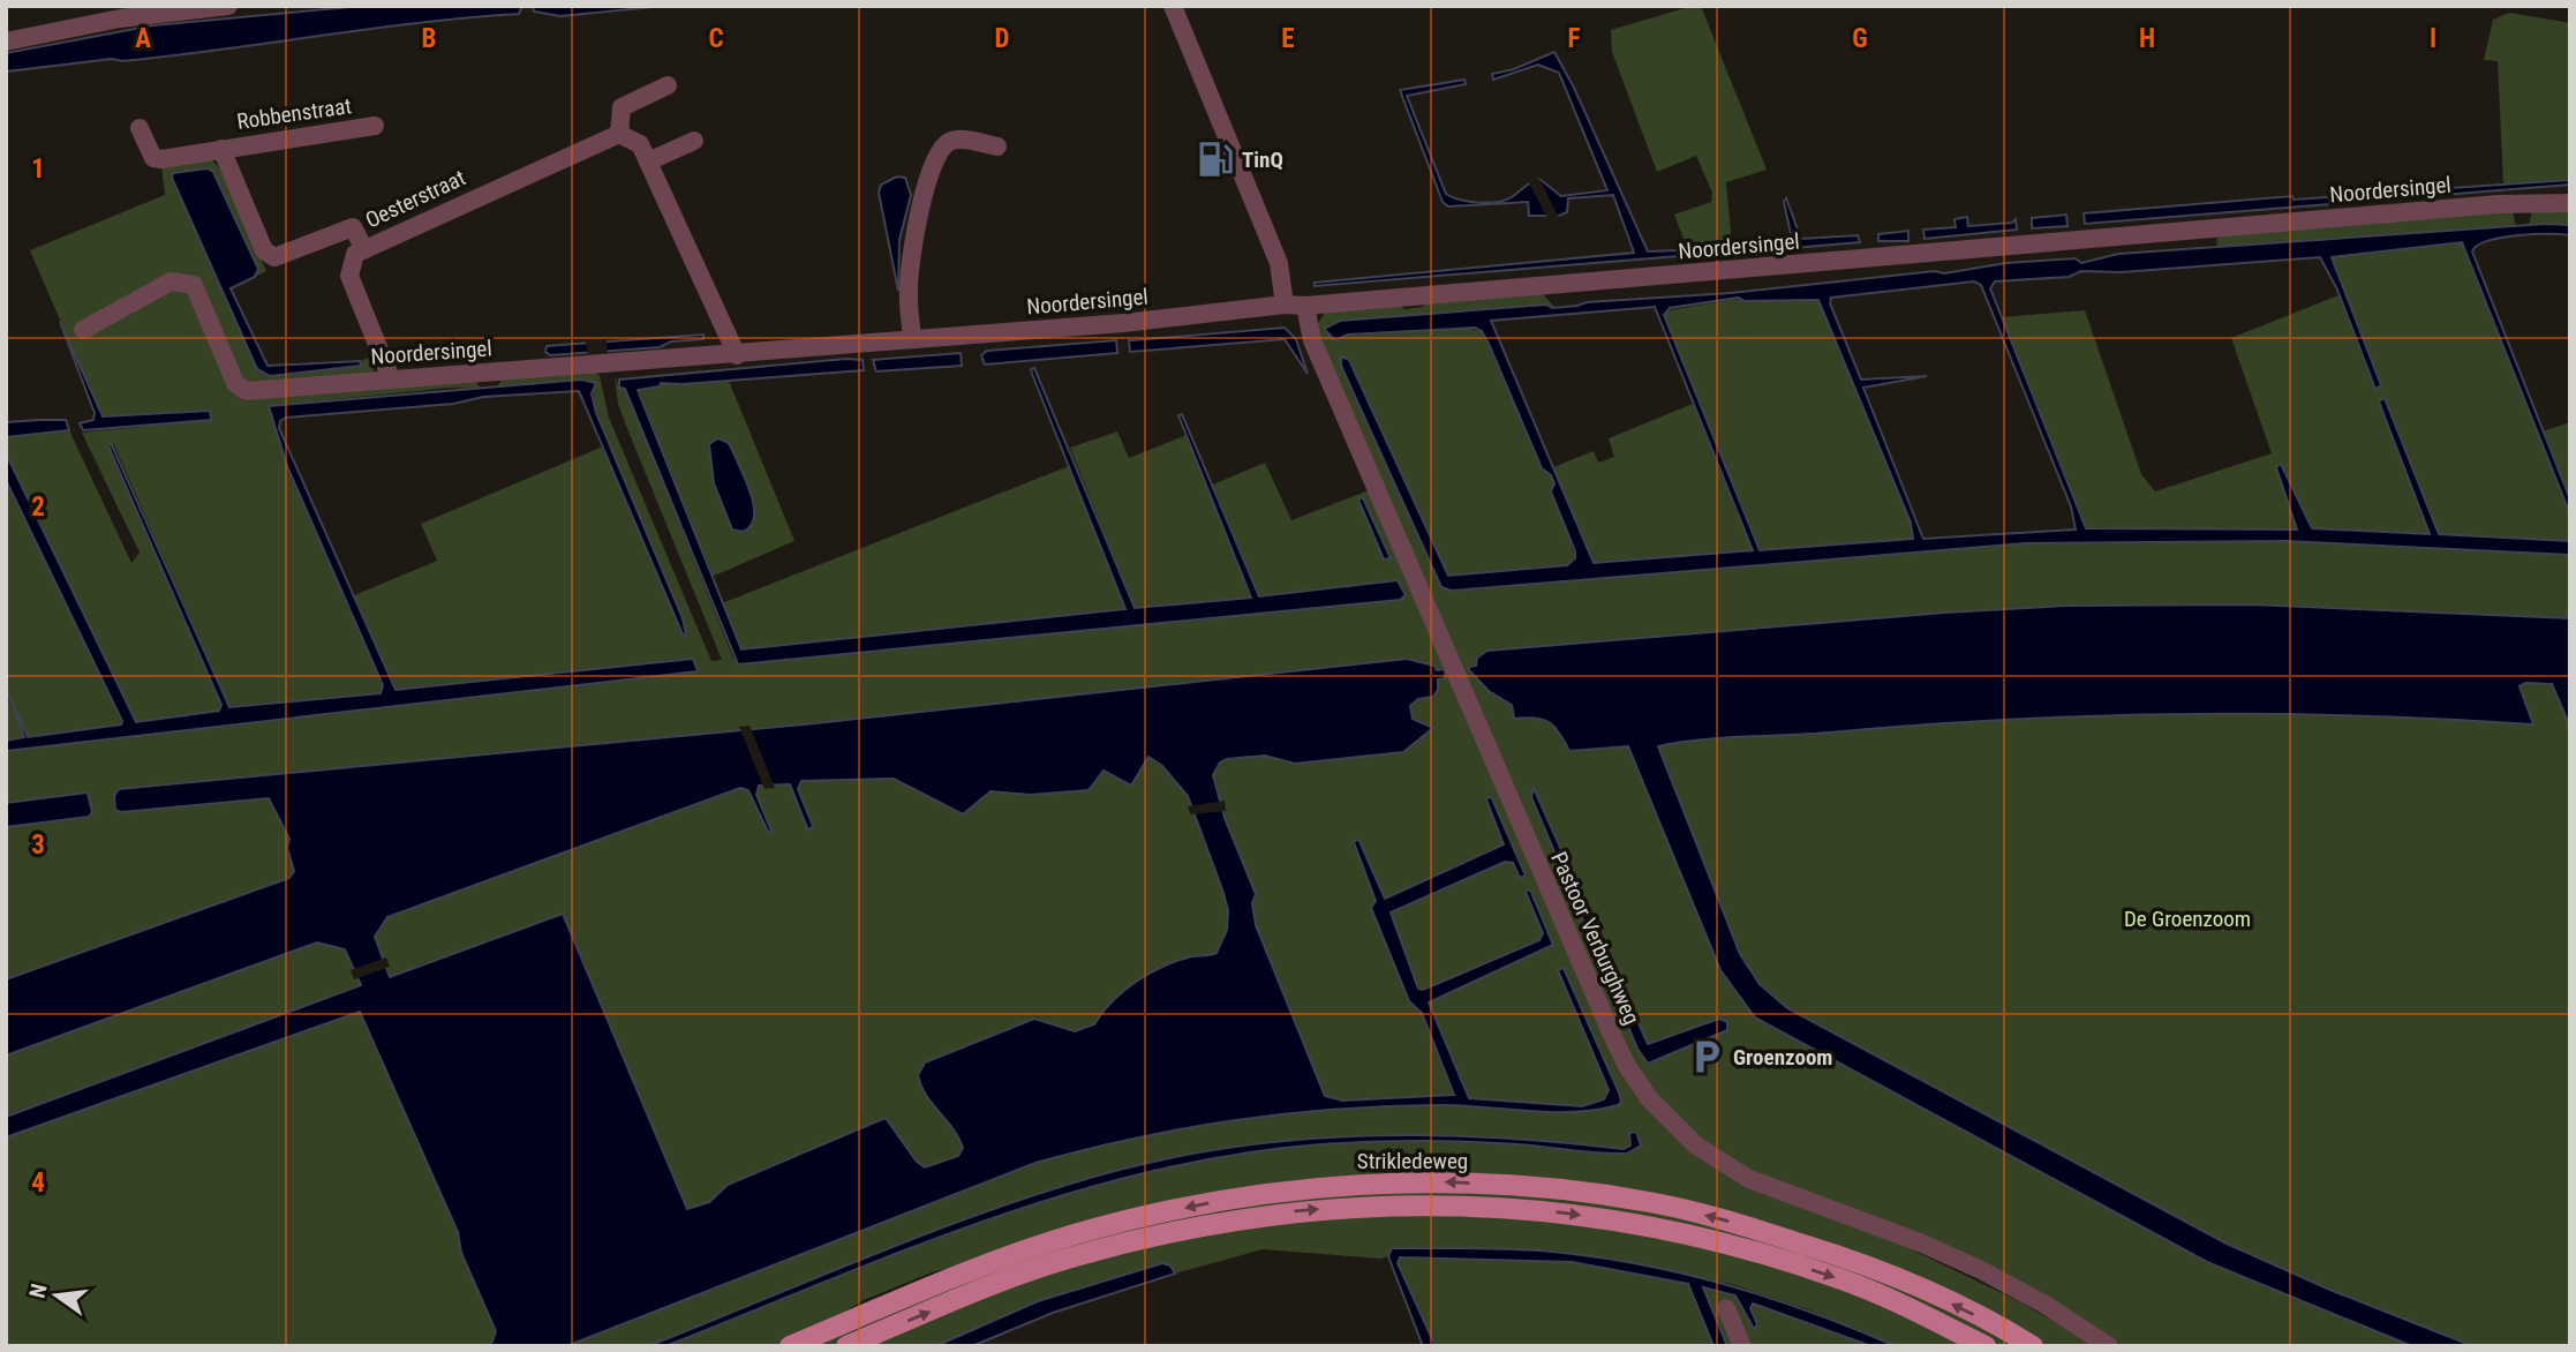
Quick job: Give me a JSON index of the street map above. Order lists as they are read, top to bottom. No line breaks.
{"streets":{"main road":["Strikledeweg"],"street":["Robbenstraat","Noordersingel","Oesterstraat","Pastoor Verburghweg"]},"crossings":[["Robbenstraat","Oesterstraat"],["Noordersingel","Oesterstraat"],["Noordersingel","Pastoor Verburghweg"]],"parks":["De Groenzoom"],"places":{"fuel station":["TinQ"],"parking":["Groenzoom"]},"north":"left","grid":{"columns":["A","B","C","D","E","F","G","H","I"],"rows":["1","2","3","4"]}}
